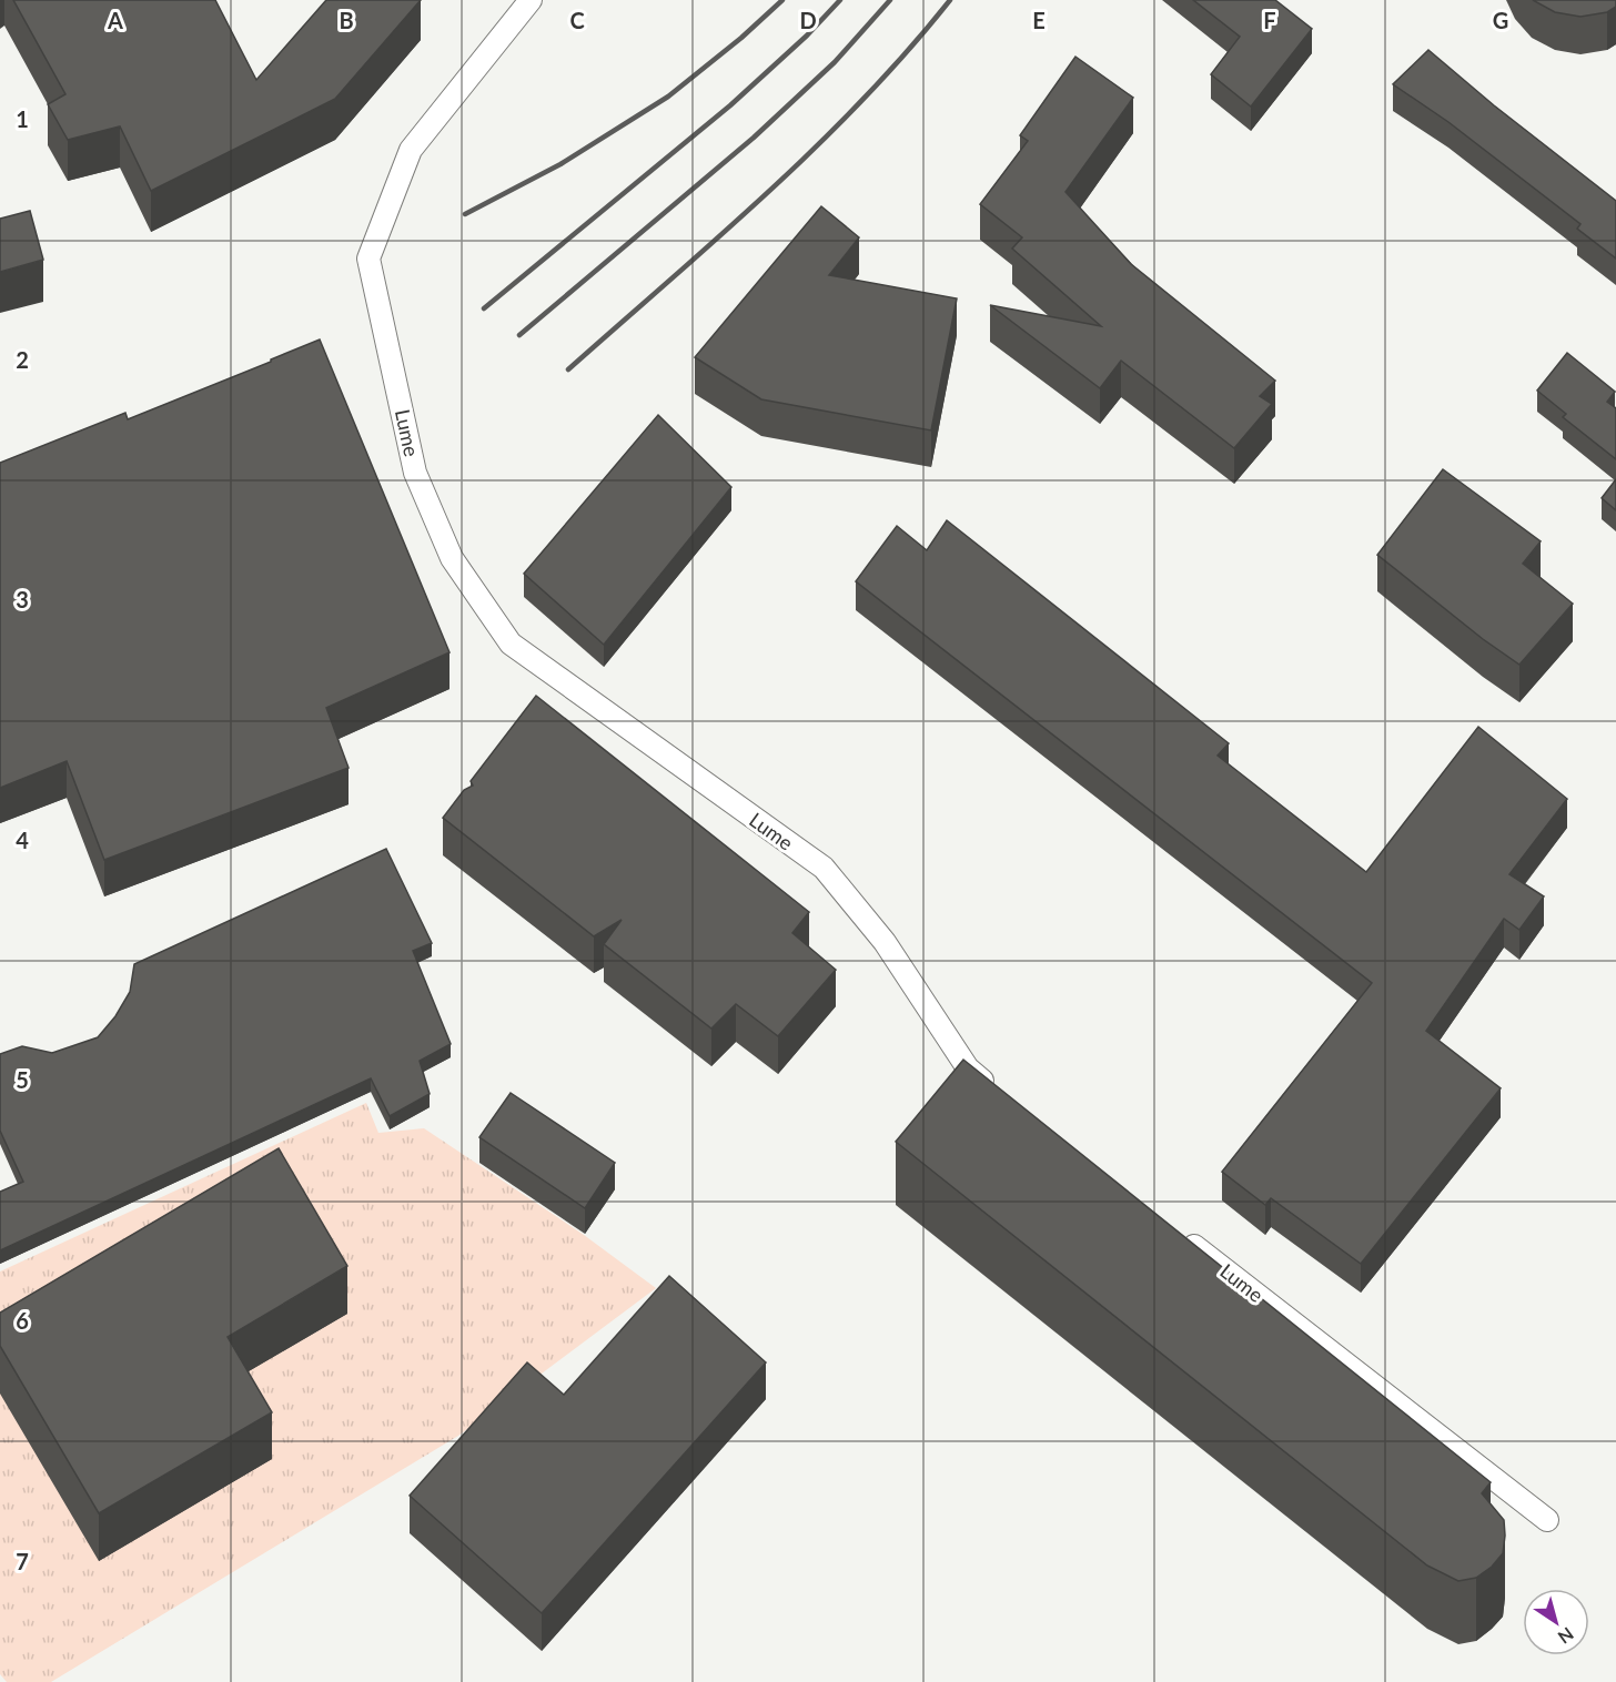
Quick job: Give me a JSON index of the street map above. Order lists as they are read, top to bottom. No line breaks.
{"streets":{"lane":["Lume"]},"north":"bottom right","grid":{"columns":["A","B","C","D","E","F","G"],"rows":["1","2","3","4","5","6","7"]}}
